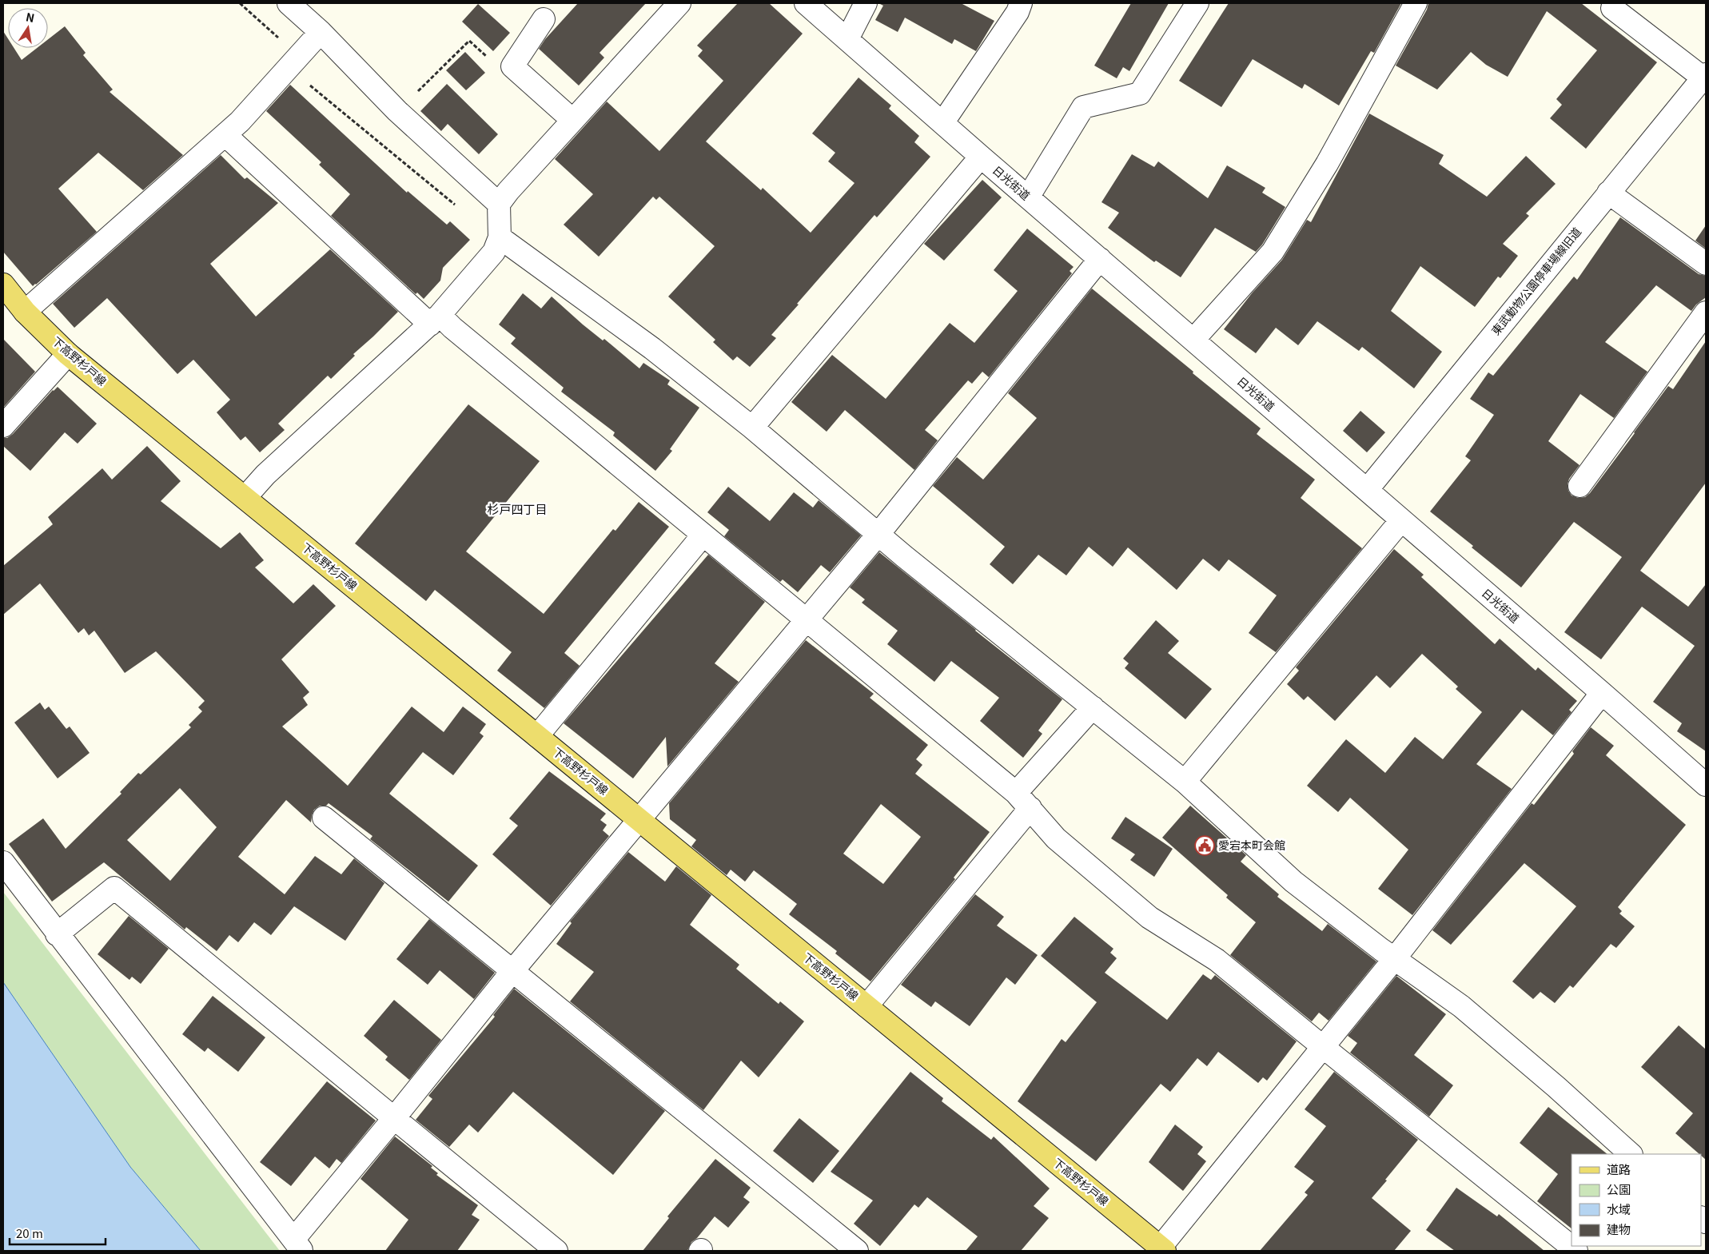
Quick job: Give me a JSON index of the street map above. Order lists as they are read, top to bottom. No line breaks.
{"streets":{"main road":["下高野杉戸線"],"street":["日光街道","東武動物公園停車場線旧道"]},"crossings":[["日光街道","東武動物公園停車場線旧道"]],"districts":["杉戸四丁目"],"places":{"public building":["愛宕本町会館"]},"legend":["道路","公園","水域","建物"],"scale_bar":"20 m","north":"top"}
